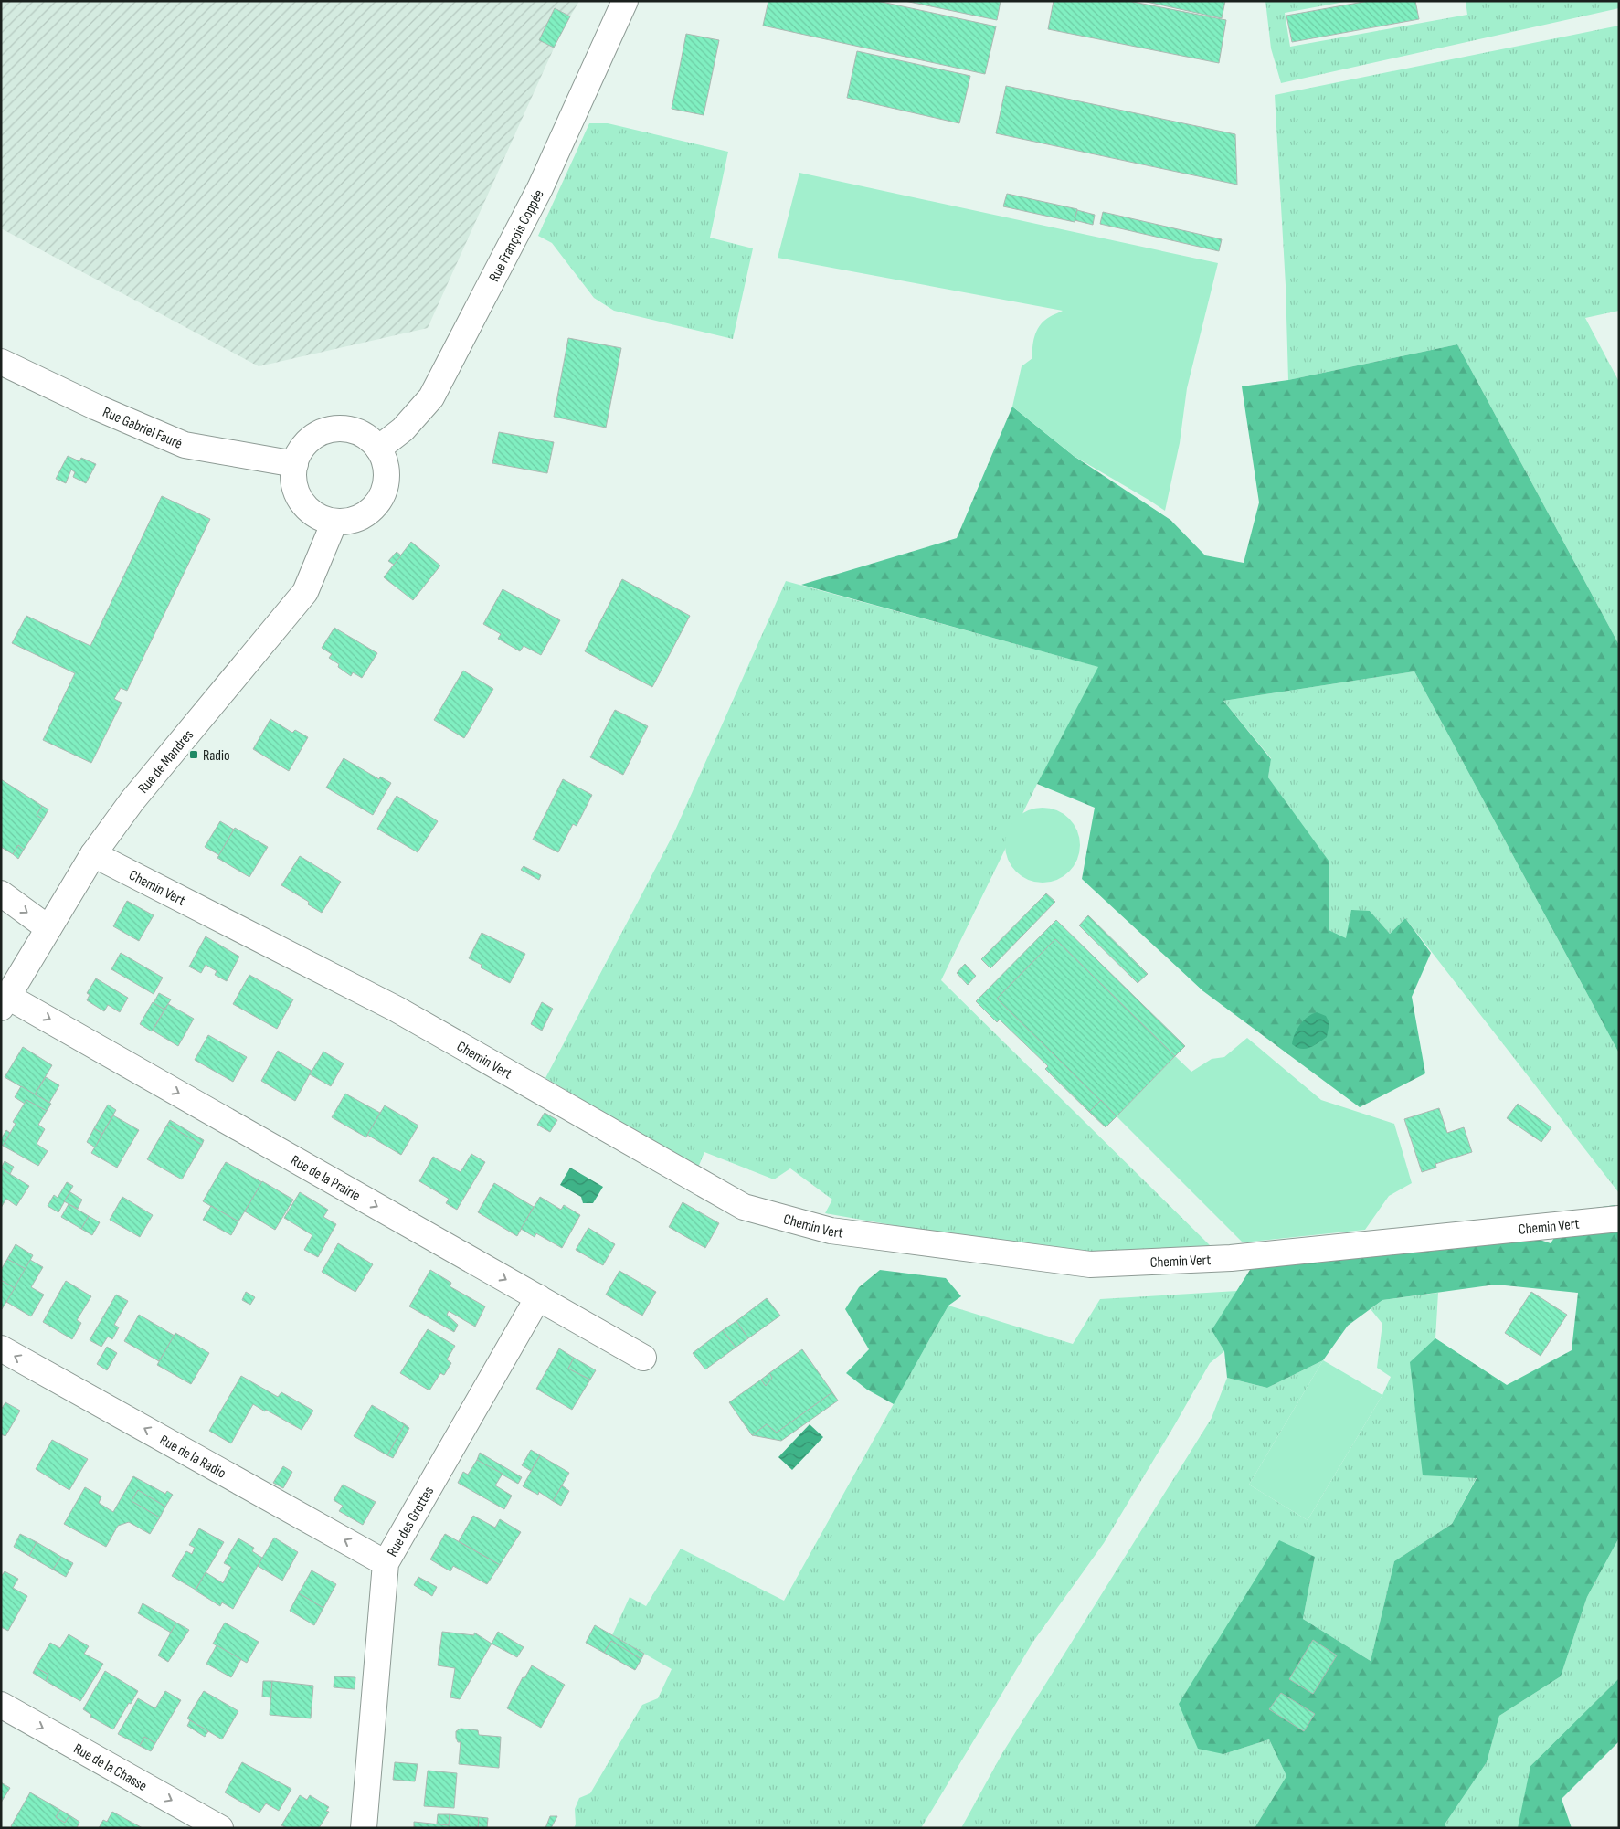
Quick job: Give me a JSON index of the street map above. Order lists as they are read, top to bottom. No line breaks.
{"streets":{"street":["Rue François Coppée","Rue Gabriel Fauré","Rue de Mandres","Chemin Vert","Rue de la Prairie","Rue de la Radio","Rue des Grottes","Rue de la Chasse"]},"crossings":[["Rue François Coppée","Rue Gabriel Fauré"],["Rue François Coppée","Rue de Mandres"],["Rue Gabriel Fauré","Rue de Mandres"],["Rue de Mandres","Chemin Vert"],["Rue de Mandres","Rue de la Prairie"],["Rue de la Prairie","Rue des Grottes"],["Rue de la Radio","Rue des Grottes"]],"one_way":["Rue de la Prairie","Rue de la Radio","Rue de la Chasse"],"places":{"transit":["Radio"]}}
